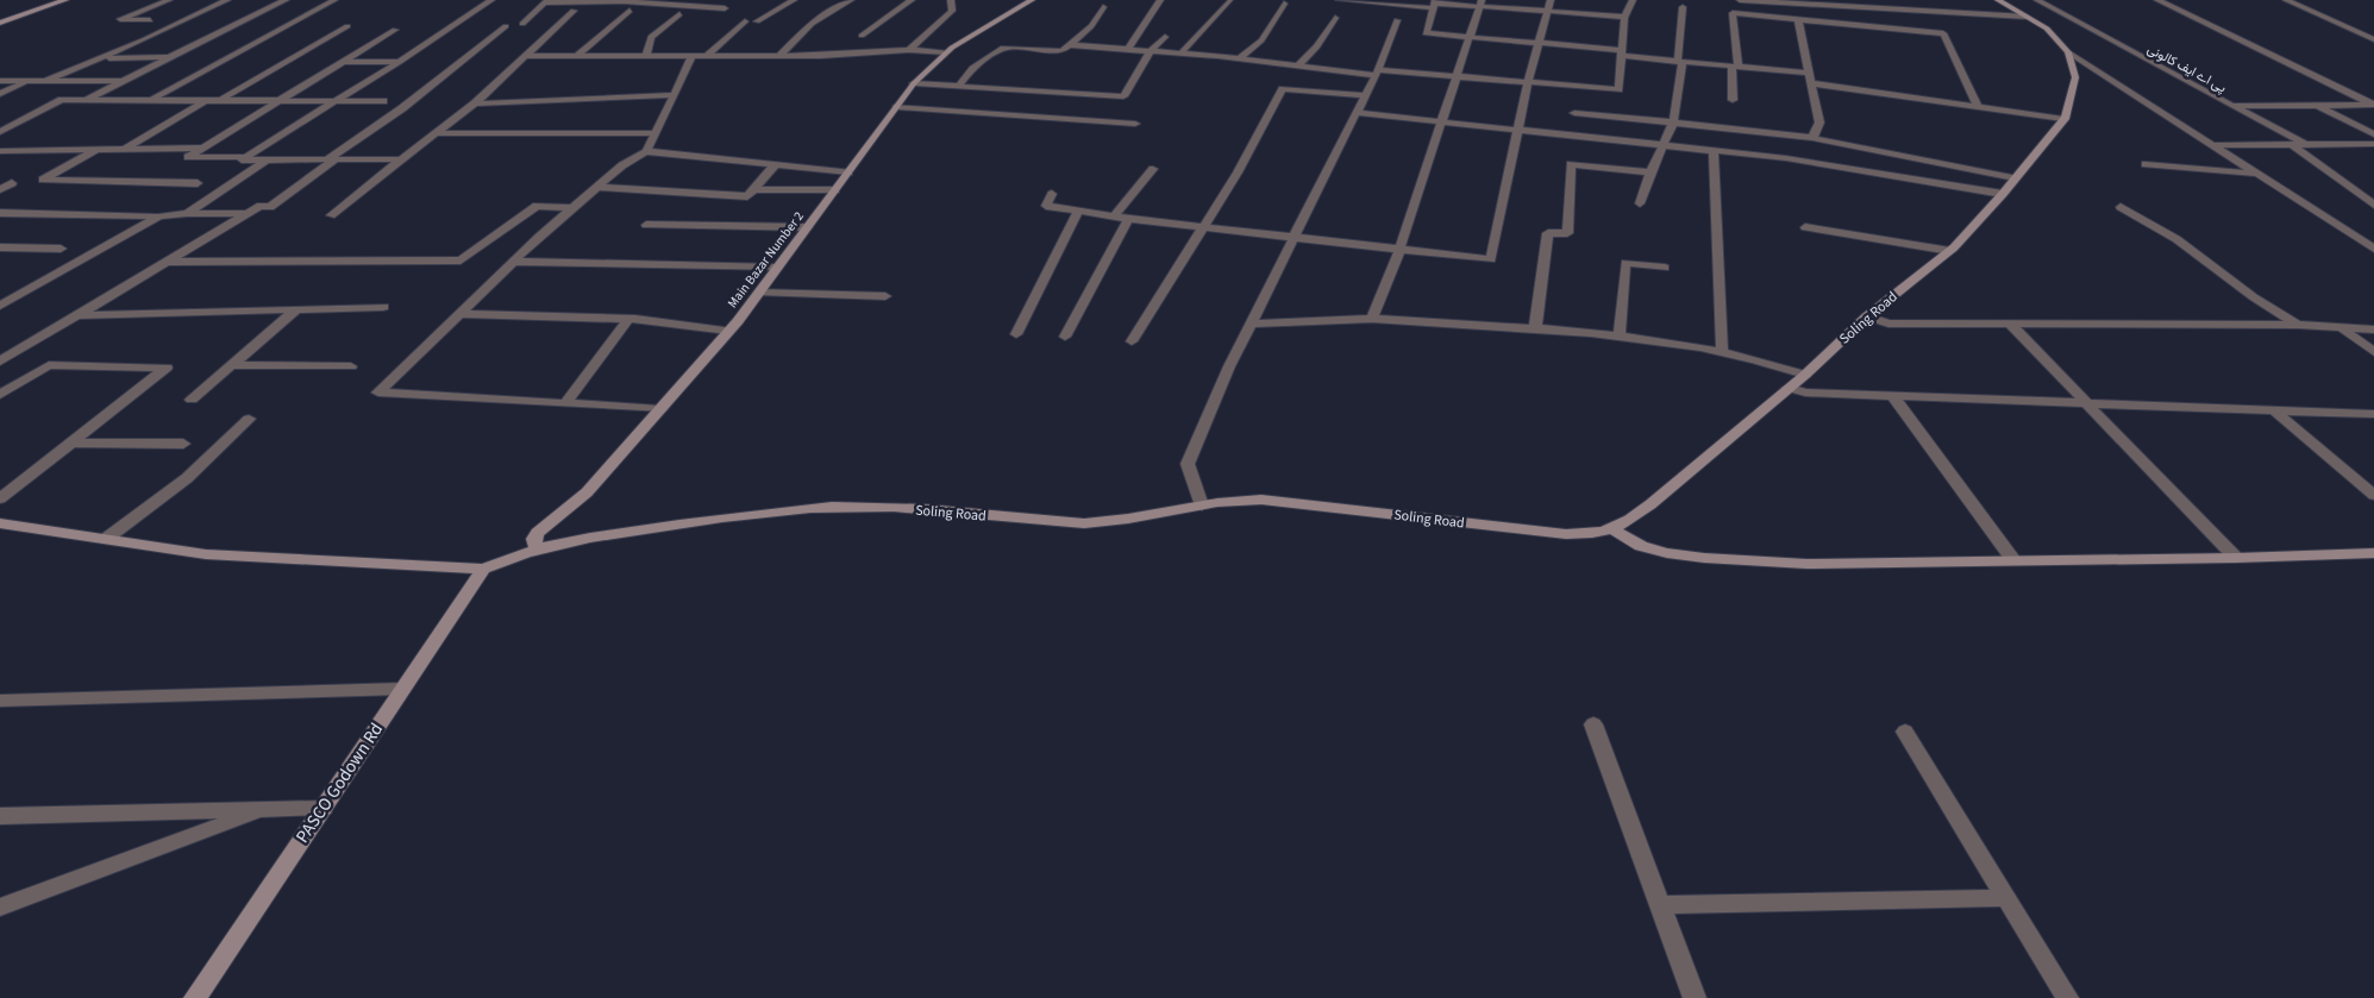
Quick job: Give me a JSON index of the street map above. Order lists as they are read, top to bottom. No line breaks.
{"streets":{"street":["پی اے ایف کالونی","Main Bazar Number 2","Soling Road","PASCO Godown Rd"]},"crossings":[["Main Bazar Number 2","Soling Road"],["Soling Road","PASCO Godown Rd"]]}
